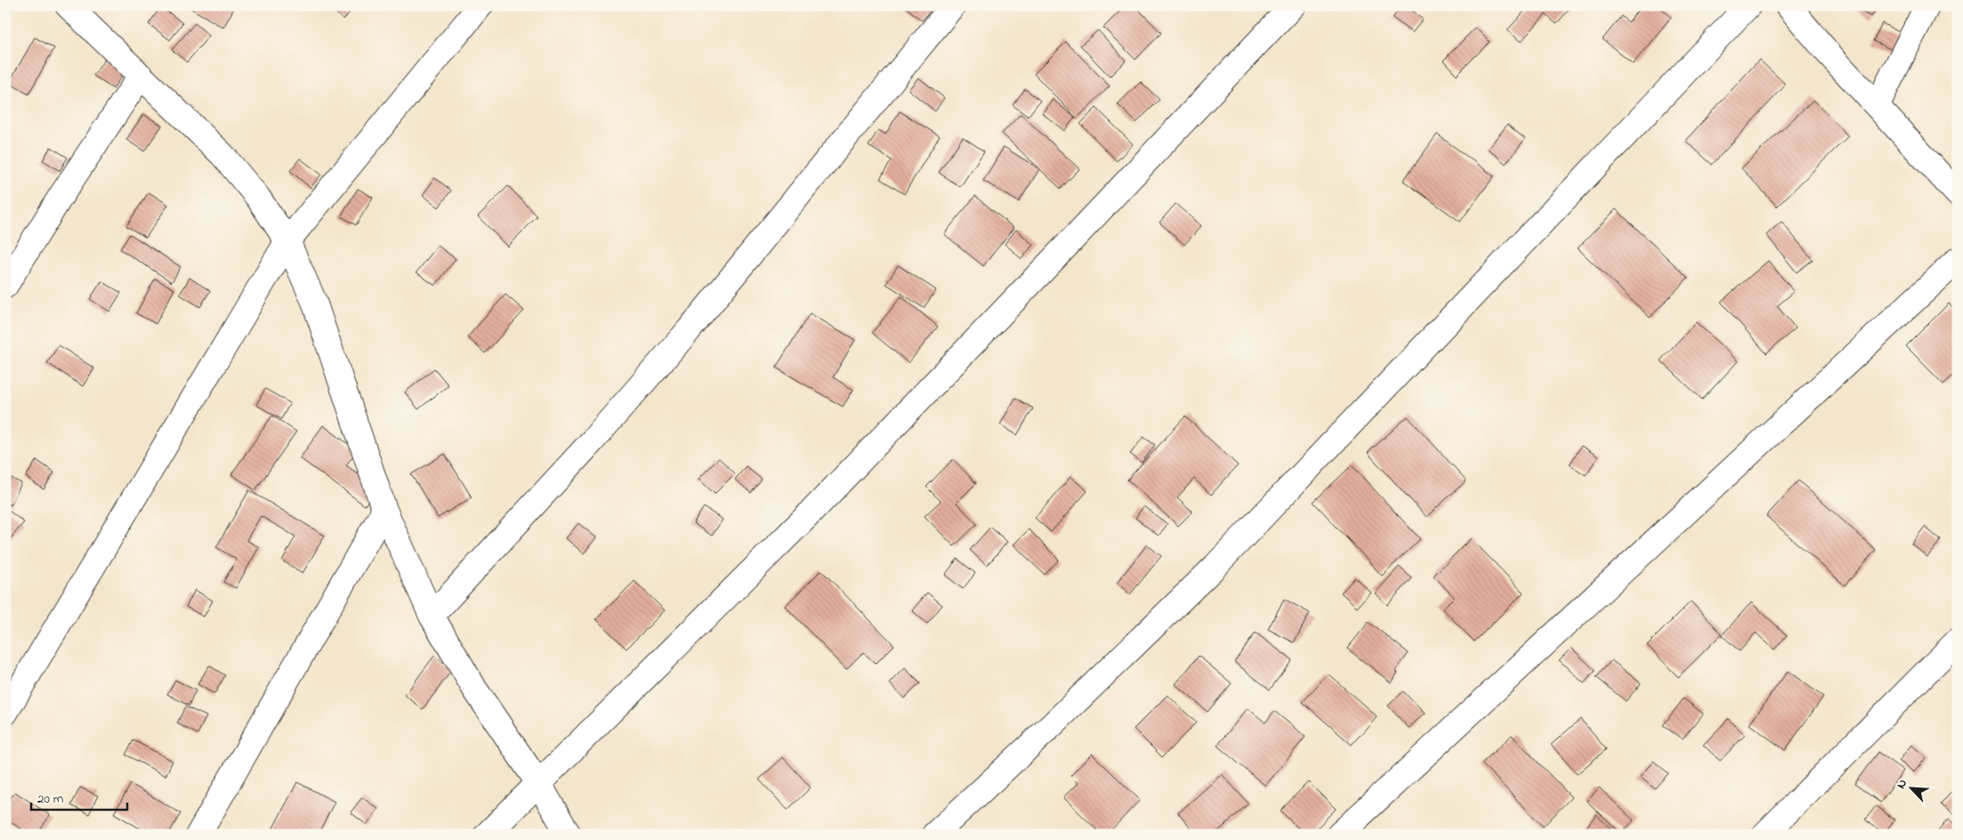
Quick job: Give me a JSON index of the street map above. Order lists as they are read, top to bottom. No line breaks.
{"scale_bar":"20 m","north":"top left"}
